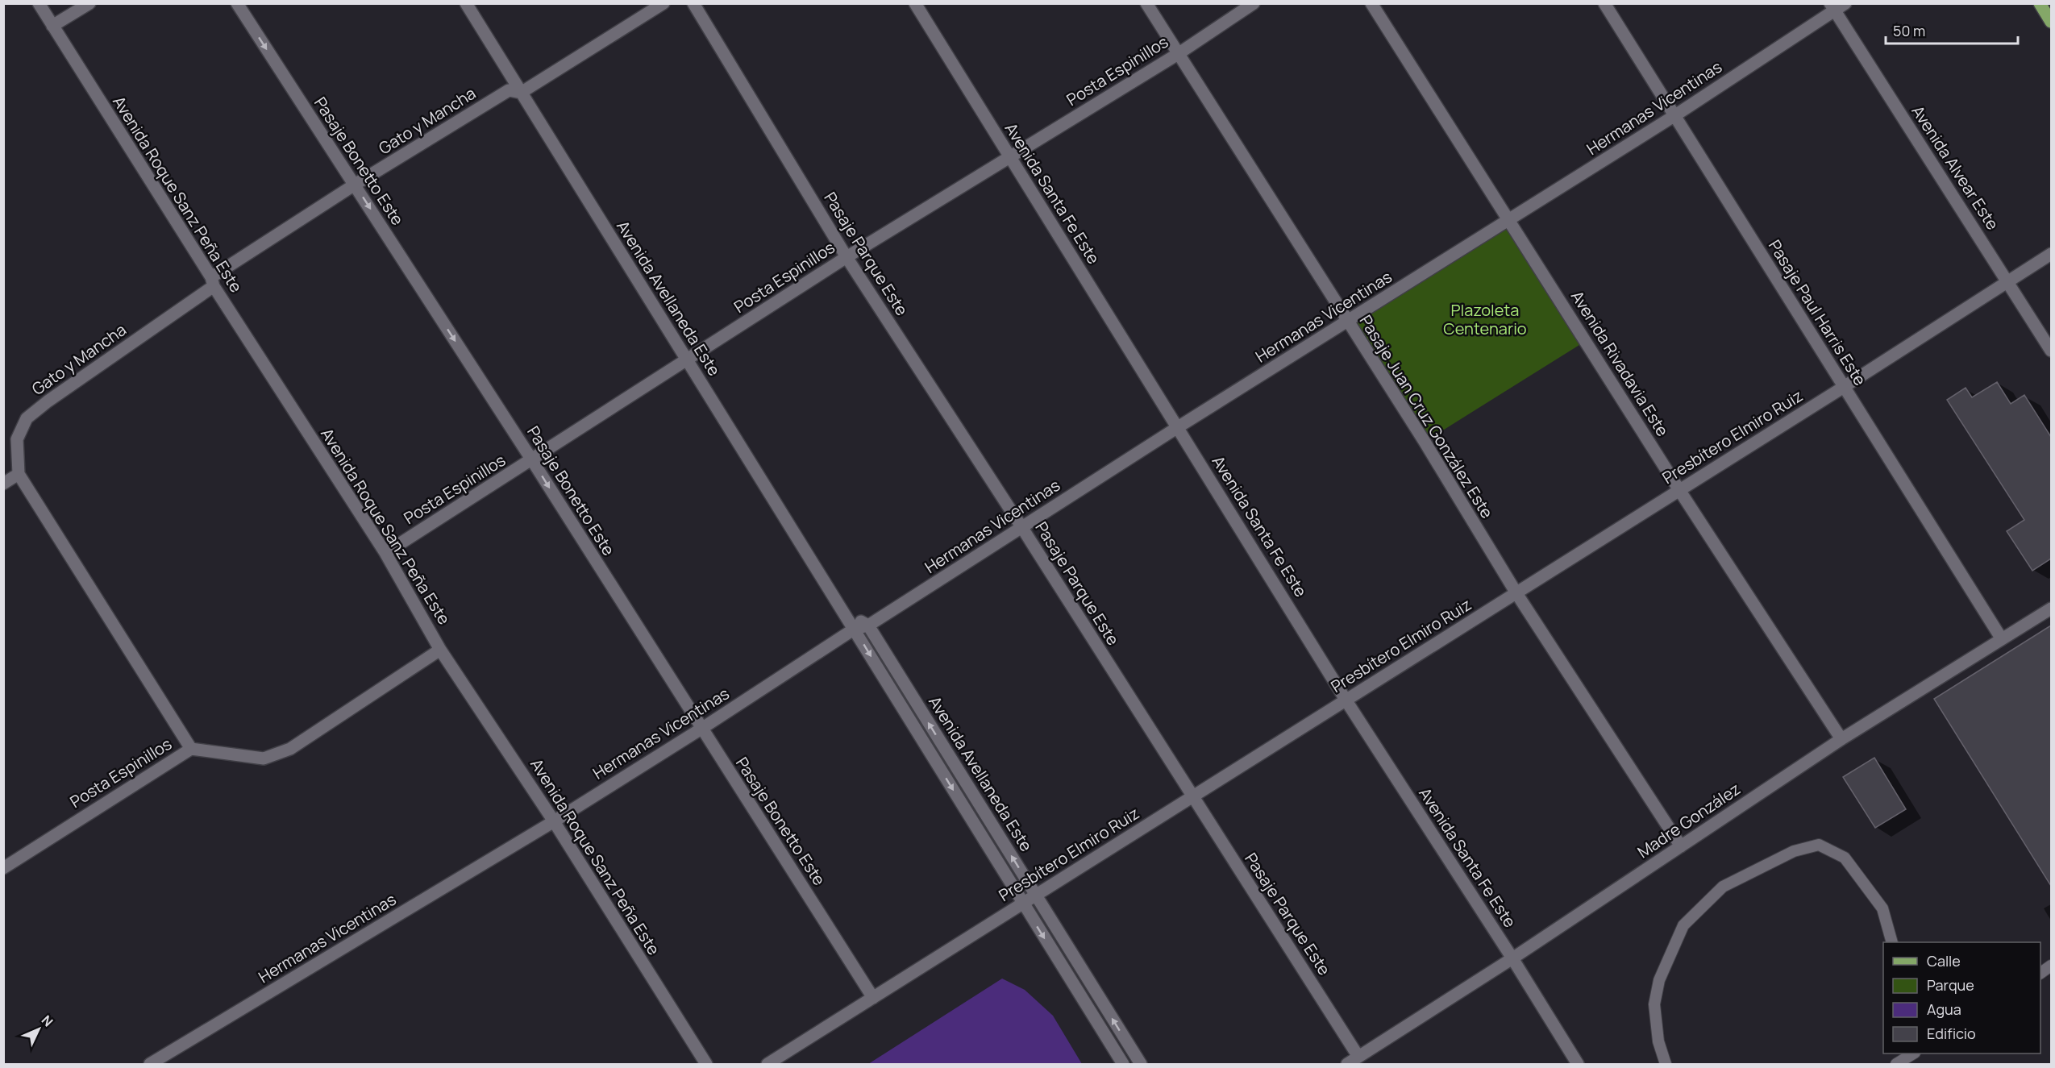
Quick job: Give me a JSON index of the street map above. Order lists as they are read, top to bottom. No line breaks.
{"streets":{"street":["Posta Espinillos","Hermanas Vicentinas","Gato y Mancha","Pasaje Bonetto Este","Avenida Alvear Este","Avenida Santa Fe Este","Avenida Roque Sanz Peña Este","Pasaje Parque Este","Avenida Avellaneda Este","Pasaje Paul Harris Este","Avenida Rivadavia Este","Pasaje Juan Cruz González Este","Presbítero Elmiro Ruiz","Madre González"]},"crossings":[["Posta Espinillos","Pasaje Bonetto Este"],["Posta Espinillos","Avenida Santa Fe Este"],["Posta Espinillos","Avenida Roque Sanz Peña Este"],["Posta Espinillos","Pasaje Parque Este"],["Posta Espinillos","Avenida Avellaneda Este"],["Posta Espinillos","Pasaje Juan Cruz González Este"],["Hermanas Vicentinas","Pasaje Bonetto Este"],["Hermanas Vicentinas","Avenida Alvear Este"],["Hermanas Vicentinas","Avenida Santa Fe Este"],["Hermanas Vicentinas","Avenida Roque Sanz Peña Este"],["Hermanas Vicentinas","Pasaje Parque Este"],["Hermanas Vicentinas","Avenida Avellaneda Este"],["Hermanas Vicentinas","Pasaje Paul Harris Este"],["Hermanas Vicentinas","Avenida Rivadavia Este"],["Hermanas Vicentinas","Pasaje Juan Cruz González Este"],["Gato y Mancha","Pasaje Bonetto Este"],["Gato y Mancha","Avenida Roque Sanz Peña Este"],["Gato y Mancha","Avenida Avellaneda Este"],["Pasaje Bonetto Este","Presbítero Elmiro Ruiz"],["Avenida Alvear Este","Presbítero Elmiro Ruiz"],["Avenida Santa Fe Este","Presbítero Elmiro Ruiz"],["Avenida Santa Fe Este","Madre González"],["Pasaje Parque Este","Presbítero Elmiro Ruiz"],["Pasaje Parque Este","Madre González"],["Avenida Avellaneda Este","Presbítero Elmiro Ruiz"],["Pasaje Paul Harris Este","Presbítero Elmiro Ruiz"],["Pasaje Paul Harris Este","Madre González"],["Avenida Rivadavia Este","Presbítero Elmiro Ruiz"],["Avenida Rivadavia Este","Madre González"],["Pasaje Juan Cruz González Este","Presbítero Elmiro Ruiz"],["Pasaje Juan Cruz González Este","Madre González"]],"one_way":["Pasaje Bonetto Este"],"parks":["Plazoleta Centenario"],"legend":["Calle","Parque","Agua","Edificio"],"scale_bar":"50 m","north":"top right"}
